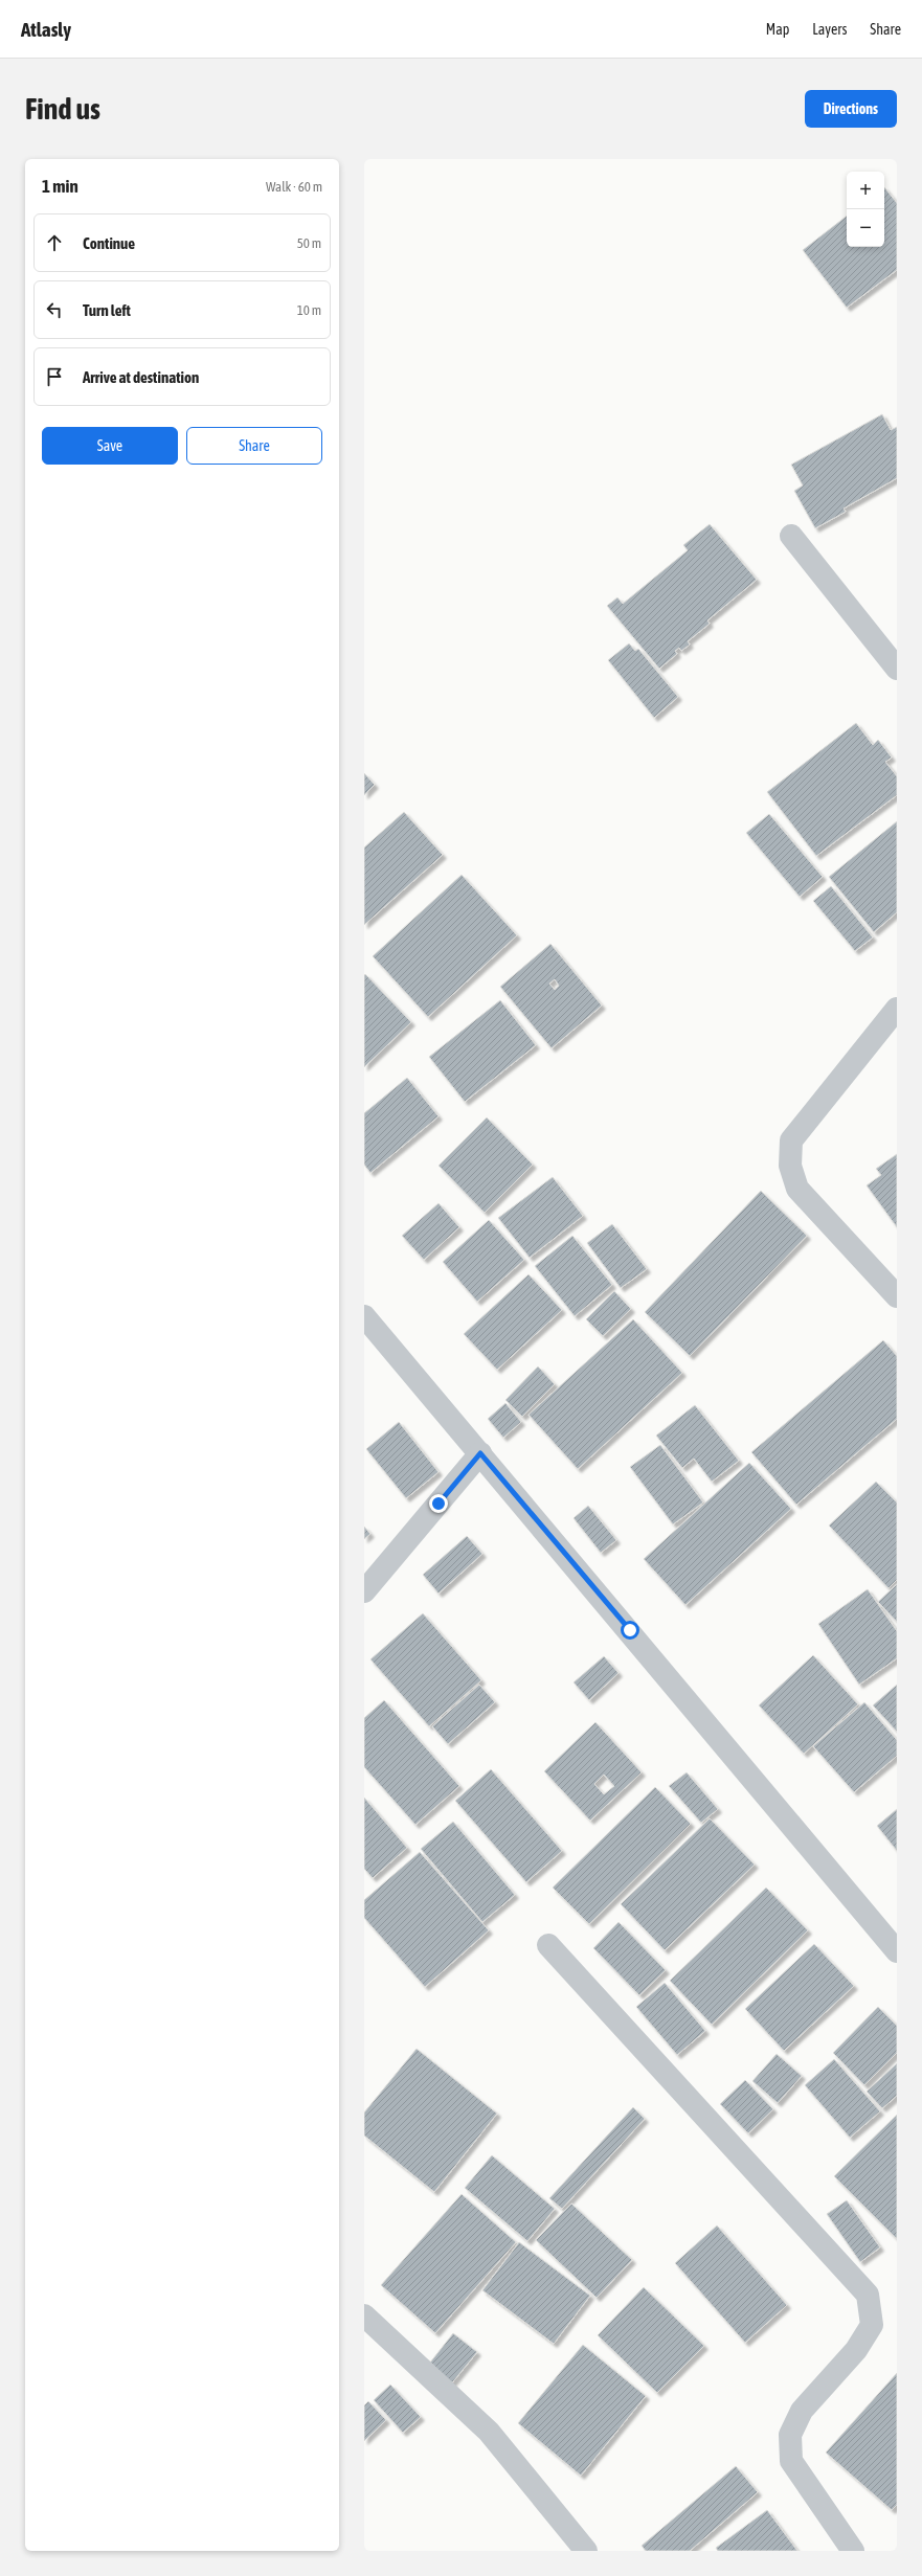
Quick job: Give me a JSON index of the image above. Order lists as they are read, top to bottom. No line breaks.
{"page":{"header":"Atlasly","nav":["Map","Layers","Share"],"buttons":["Directions",["Save","Share"]],"title":"Find us","heading":["1 min","Walk · 60 m"],"map_buttons":["+","−"],"list":[["Continue","50 m"],["Turn left","10 m"],"Arrive at destination"]}}
